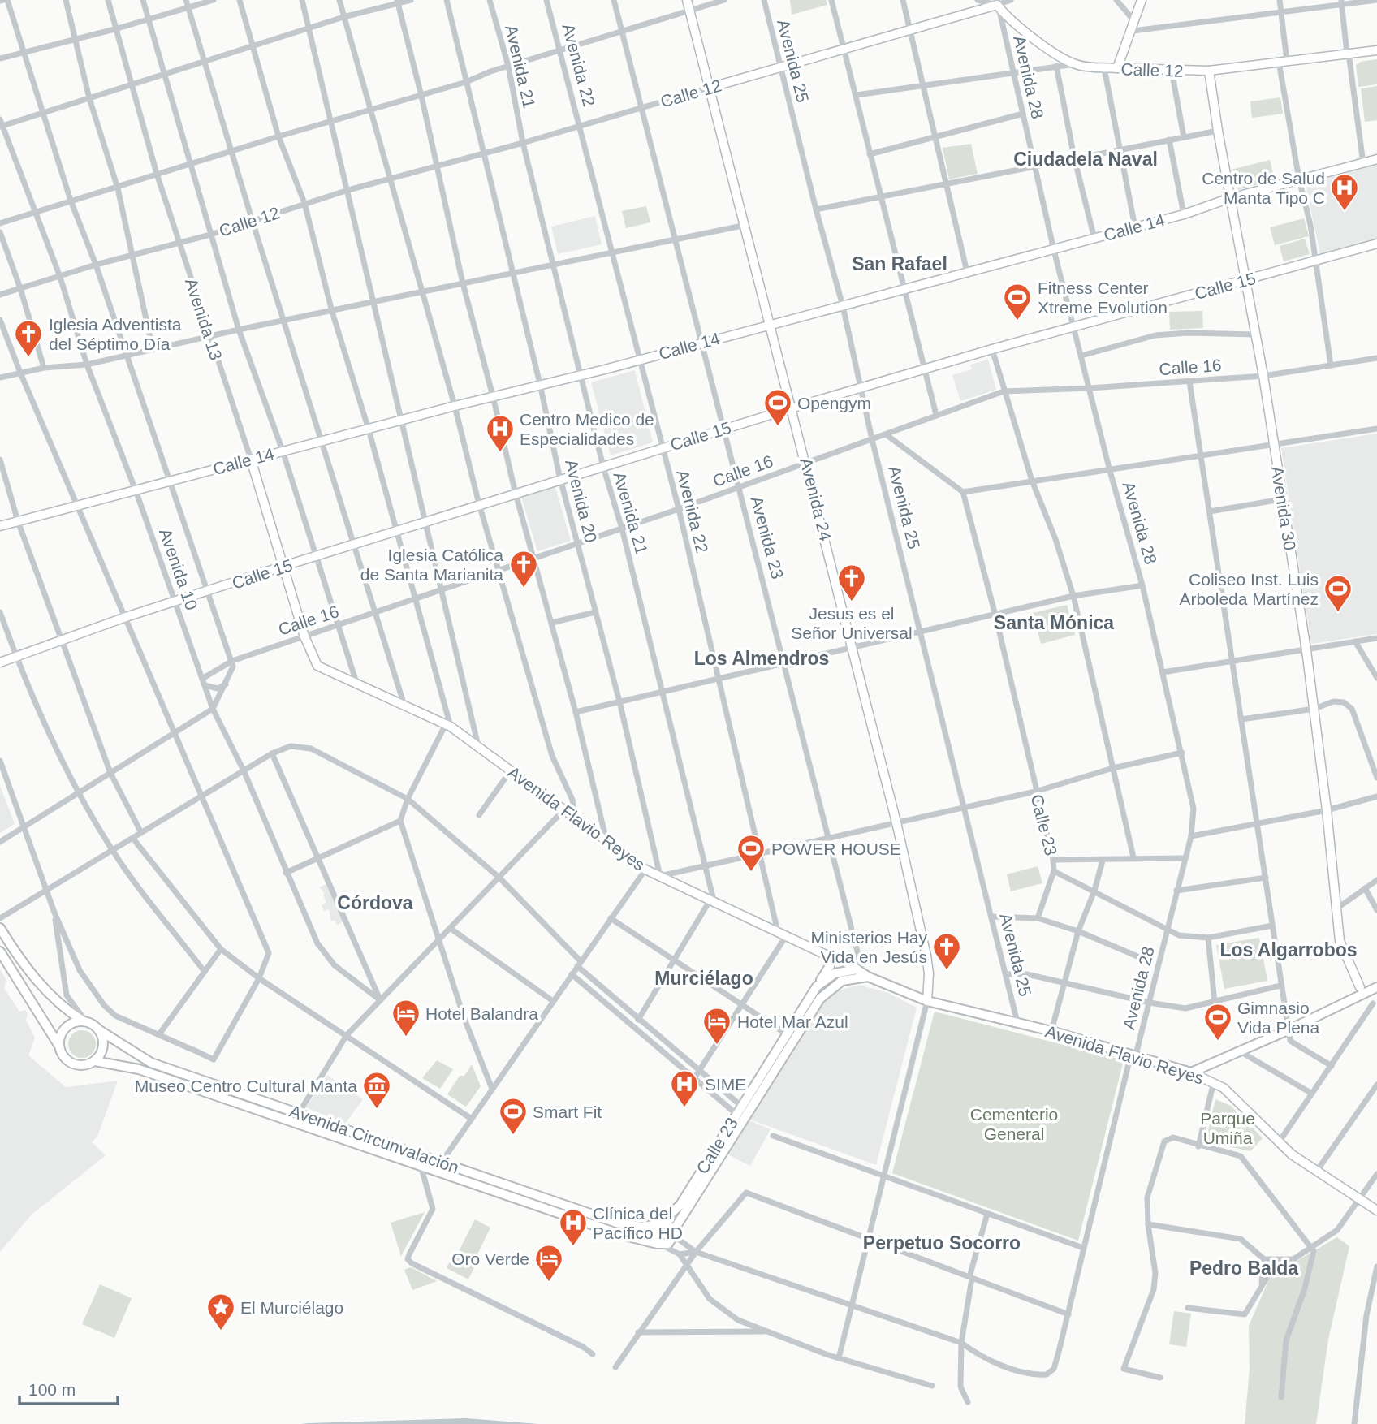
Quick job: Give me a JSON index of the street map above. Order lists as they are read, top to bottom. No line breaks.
{"streets":{"main road":["Avenida Flavio Reyes","Calle 23","Avenida Circunvalación"],"street":["Avenida 25","Avenida 22","Avenida 21","Calle 12","Avenida 28","Calle 14","Calle 15","Avenida 13","Calle 16","Avenida 24","Avenida 20","Avenida 30","Avenida 23","Avenida 10"]},"crossings":[["Avenida 25","Calle 12"],["Avenida 25","Calle 14"],["Avenida 25","Calle 15"],["Avenida 25","Calle 16"],["Avenida 25","Avenida Flavio Reyes"],["Avenida 22","Calle 12"],["Avenida 22","Calle 14"],["Avenida 22","Calle 15"],["Avenida 22","Calle 16"],["Avenida 22","Avenida Flavio Reyes"],["Avenida 21","Calle 12"],["Avenida 21","Calle 14"],["Avenida 21","Calle 15"],["Avenida 21","Calle 16"],["Avenida 21","Avenida Flavio Reyes"],["Calle 12","Avenida 28"],["Calle 12","Avenida 13"],["Calle 12","Avenida 24"],["Calle 12","Avenida 20"],["Calle 12","Avenida 30"],["Calle 12","Avenida 23"],["Calle 12","Avenida 10"],["Avenida 28","Calle 14"],["Avenida 28","Calle 15"],["Avenida 28","Calle 16"],["Avenida 28","Avenida Flavio Reyes"],["Avenida 28","Calle 23"],["Calle 14","Avenida 13"],["Calle 14","Avenida 24"],["Calle 14","Avenida 20"],["Calle 14","Avenida 30"],["Calle 14","Avenida 23"],["Calle 14","Avenida 10"],["Calle 15","Avenida 13"],["Calle 15","Avenida 24"],["Calle 15","Avenida 20"],["Calle 15","Avenida 30"],["Calle 15","Avenida 23"],["Calle 15","Avenida 10"],["Avenida 13","Calle 16"],["Avenida 13","Avenida Flavio Reyes"],["Calle 16","Avenida 24"],["Calle 16","Avenida 20"],["Calle 16","Avenida 30"],["Calle 16","Avenida 23"],["Calle 16","Avenida 10"],["Calle 16","Avenida Flavio Reyes"],["Avenida 24","Avenida Flavio Reyes"],["Avenida 20","Avenida Flavio Reyes"],["Avenida 23","Avenida Flavio Reyes"],["Avenida 23","Calle 23"],["Avenida Flavio Reyes","Calle 23"],["Calle 23","Avenida Circunvalación"]],"districts":["Ciudadela Naval","San Rafael","Santa Mónica","Los Almendros","Córdova","Los Algarrobos","Murciélago","Perpetuo Socorro","Pedro Balda"],"parks":["Cementerio General","Parque Umiña"],"places":{"hospital":["Centro de Salud Manta Tipo C","Centro Medico de Especialidades","SIME","Clínica del Pacífico HD"],"sports":["Fitness Center Xtreme Evolution","Opengym","Coliseo Inst. Luis Arboleda Martínez","POWER HOUSE","Gimnasio Vida Plena","Smart Fit"],"church":["Iglesia Adventista del Séptimo Día","Iglesia Católica de Santa Marianita","Jesus es el Señor Universal","Ministerios Hay Vida en Jesús"],"hotel":["Hotel Balandra","Hotel Mar Azul","Oro Verde"],"museum":["Museo Centro Cultural Manta"],"place":["El Murciélago"]},"scale_bar":"100 m"}
